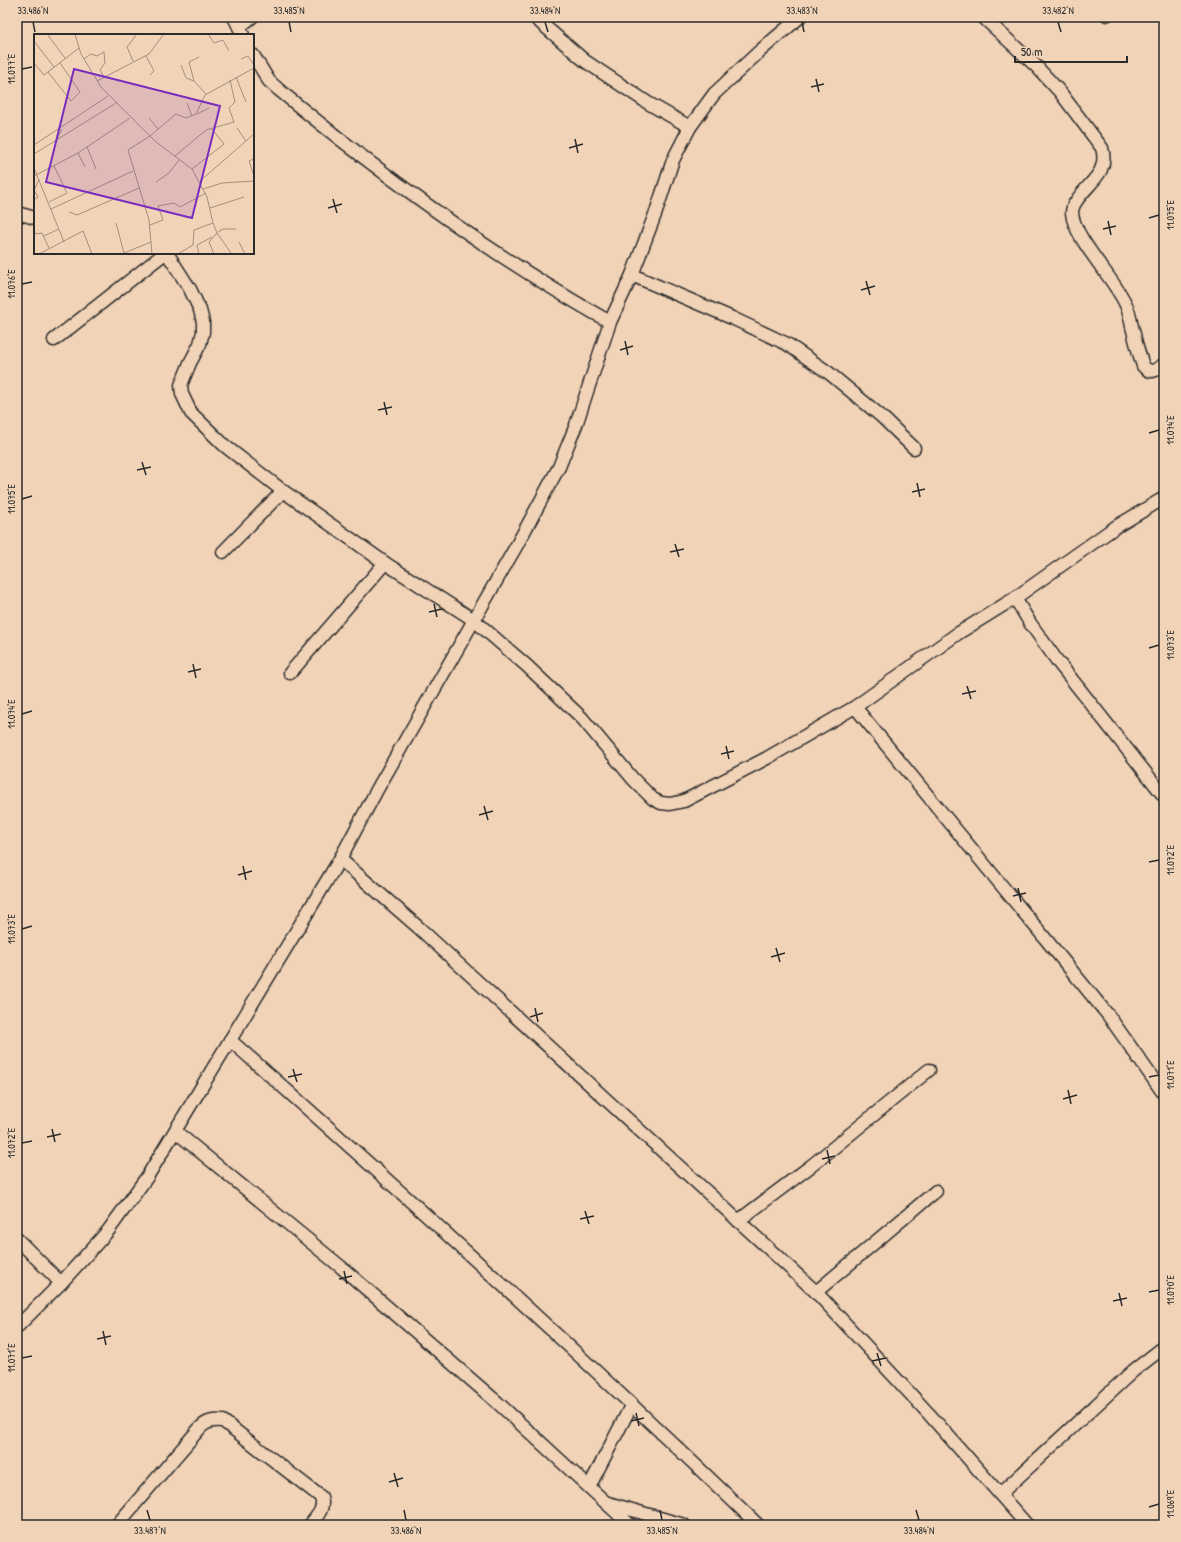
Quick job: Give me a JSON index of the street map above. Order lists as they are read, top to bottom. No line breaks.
{"scale_bar":"50 m","coordinates":["33.486°N","33.485°N","33.484°N","33.483°N","33.482°N","11.077°E","11.075°E","11.076°E","11.074°E","11.073°E","11.072°E","11.071°E","11.070°E","11.069°E","33.487°N"]}
